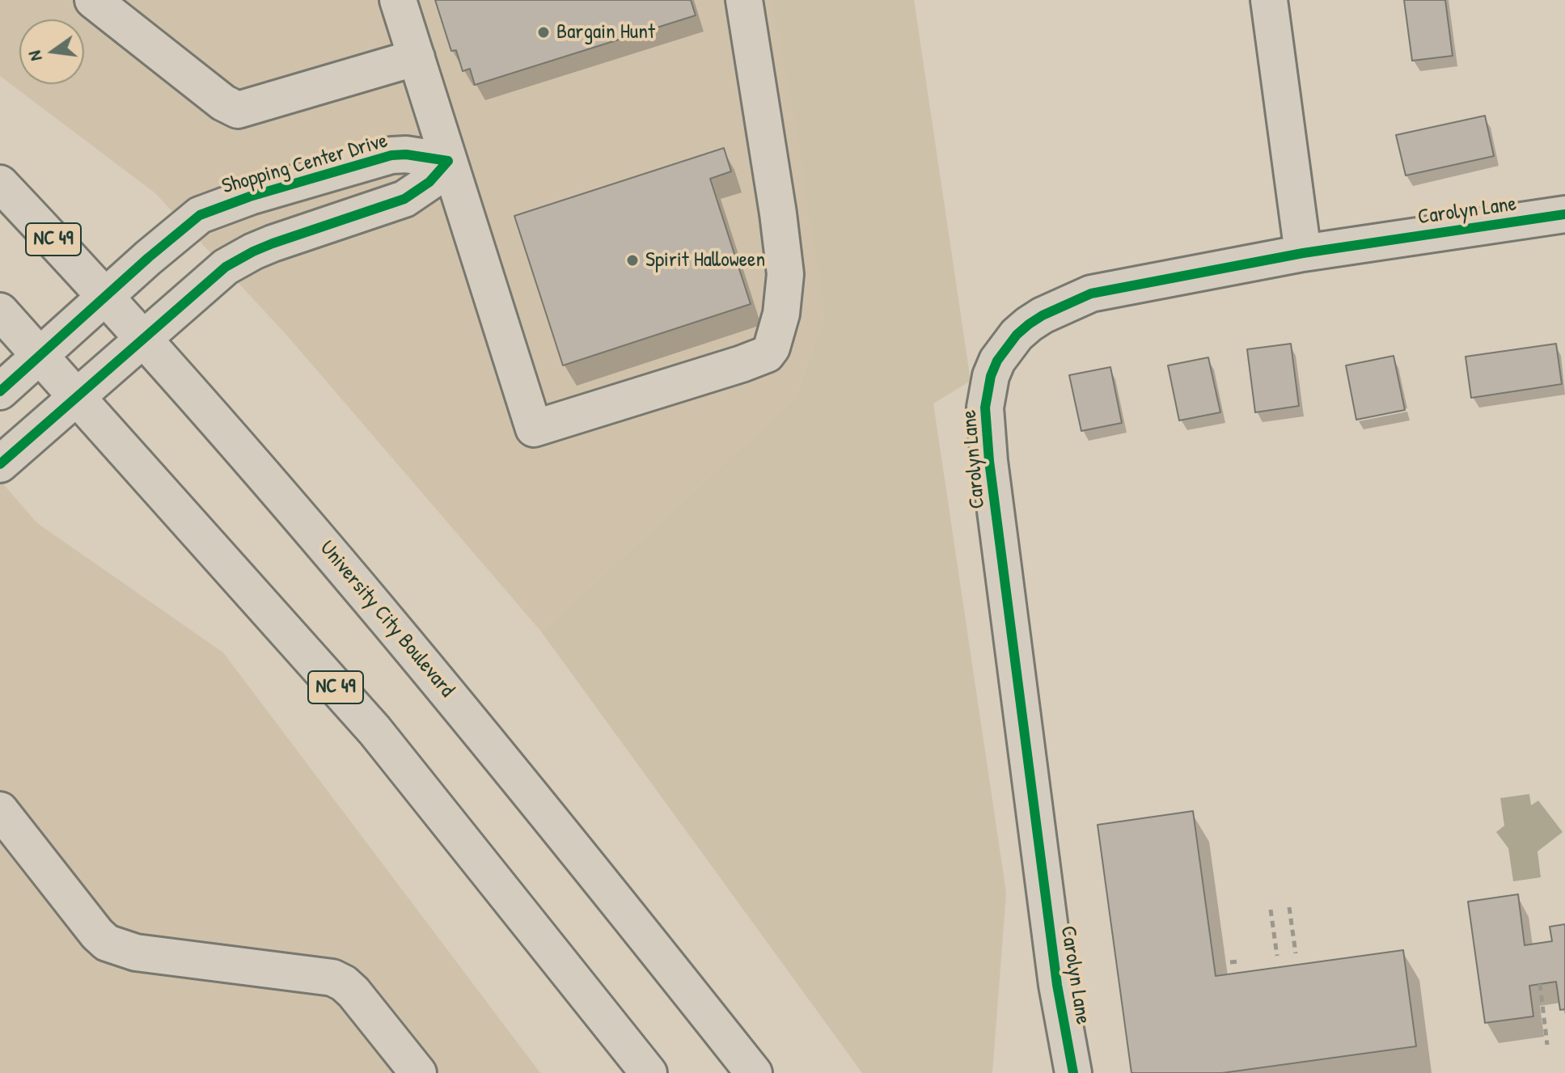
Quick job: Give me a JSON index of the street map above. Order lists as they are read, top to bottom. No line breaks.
{"streets":{"street":["Shopping Center Drive","Carolyn Lane","NC 49","University City Boulevard"]},"crossings":[["Shopping Center Drive","NC 49"],["Shopping Center Drive","University City Boulevard"]],"places":["Bargain Hunt","Spirit Halloween"],"north":"left"}
